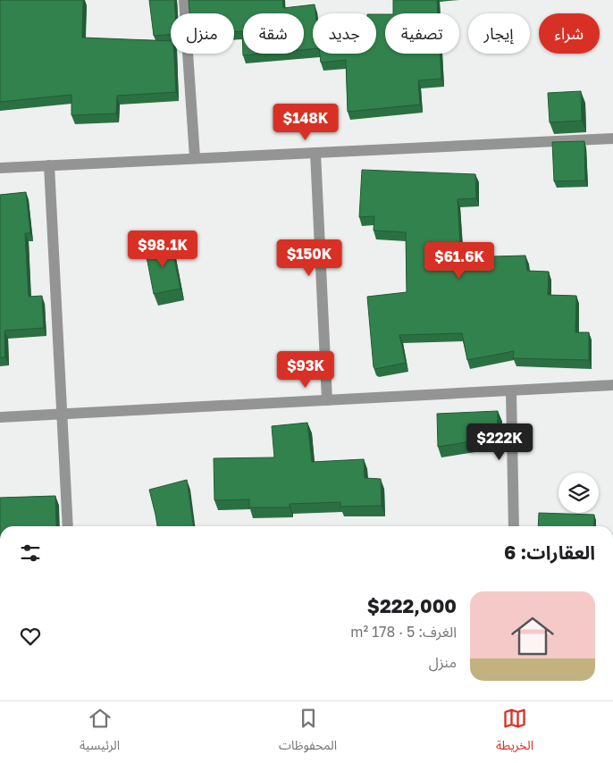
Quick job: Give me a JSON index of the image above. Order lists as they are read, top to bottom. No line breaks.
{"page":{"chip":["شراء","إيجار","تصفية","جديد","شقة","منزل"],"price":["$148K","$98.1K","$150K","$61.6K","$93K","$222K"],"heading":"العقارات: 6","list":[{"name":"$222,000","note":"الغرف: 5 · 178 m² · منزل"}],"tabs":["الخريطة","المحفوظات","الرئيسية"]}}
